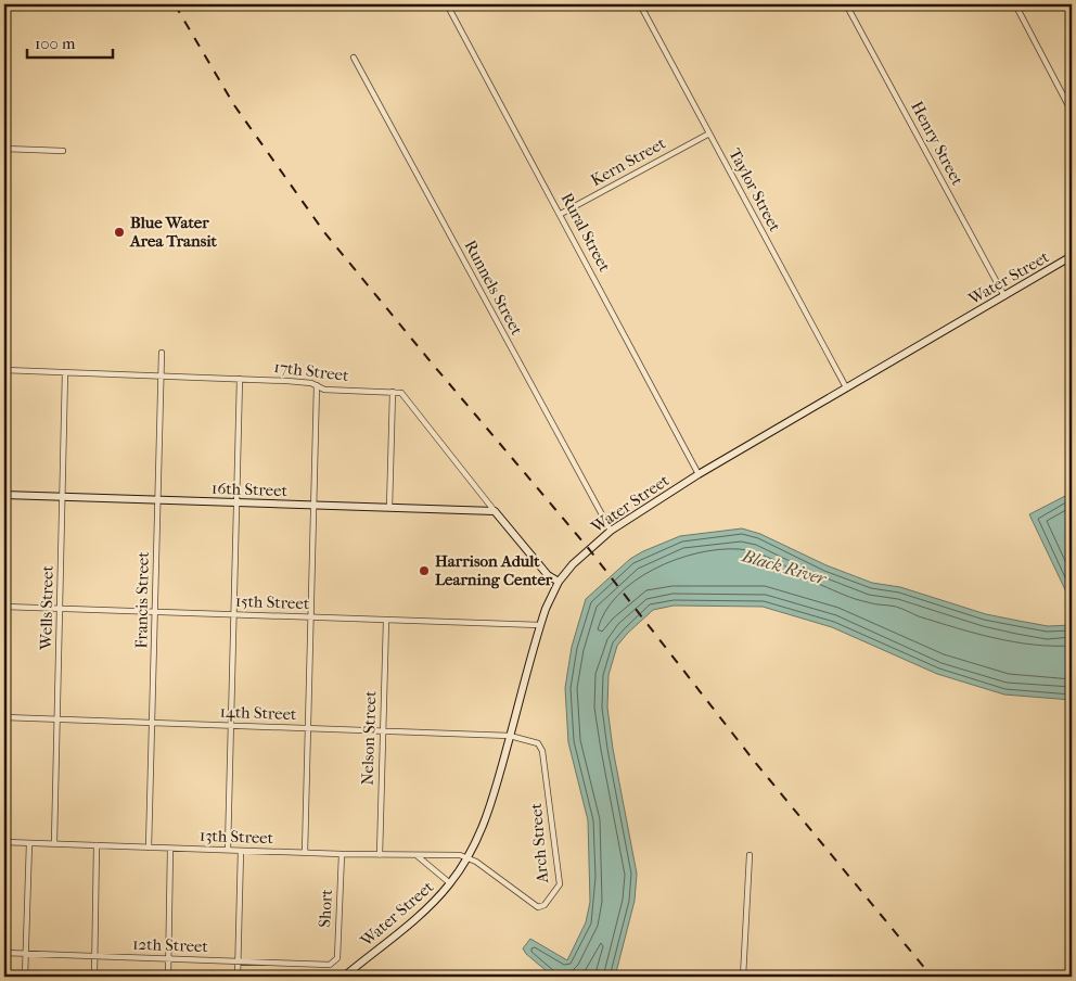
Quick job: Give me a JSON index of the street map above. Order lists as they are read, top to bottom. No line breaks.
{"streets":{"street":["Henry Street","Kern Street","Taylor Street","Rural Street","Water Street","Runnels Street","17th Street","16th Street","Francis Street","15th Street","Wells Street","14th Street","Nelson Street","13th Street","Arch Street","Short","12th Street"]},"crossings":[["Henry Street","Water Street"],["Kern Street","Taylor Street"],["Kern Street","Rural Street"],["Taylor Street","Water Street"],["Rural Street","Water Street"],["Water Street","Runnels Street"],["Water Street","15th Street"],["Water Street","14th Street"],["Water Street","13th Street"],["Water Street","Arch Street"],["17th Street","Francis Street"],["17th Street","Wells Street"],["16th Street","Francis Street"],["16th Street","Wells Street"],["Francis Street","15th Street"],["Francis Street","14th Street"],["Francis Street","13th Street"],["15th Street","Wells Street"],["15th Street","Nelson Street"],["Wells Street","14th Street"],["Wells Street","13th Street"],["14th Street","Nelson Street"],["14th Street","Arch Street"],["Nelson Street","13th Street"],["13th Street","Arch Street"],["13th Street","Short"],["Short","12th Street"]],"water":["Black River"],"places":["Blue Water Area Transit","Harrison Adult Learning Center"],"scale_bar":"100 m"}
